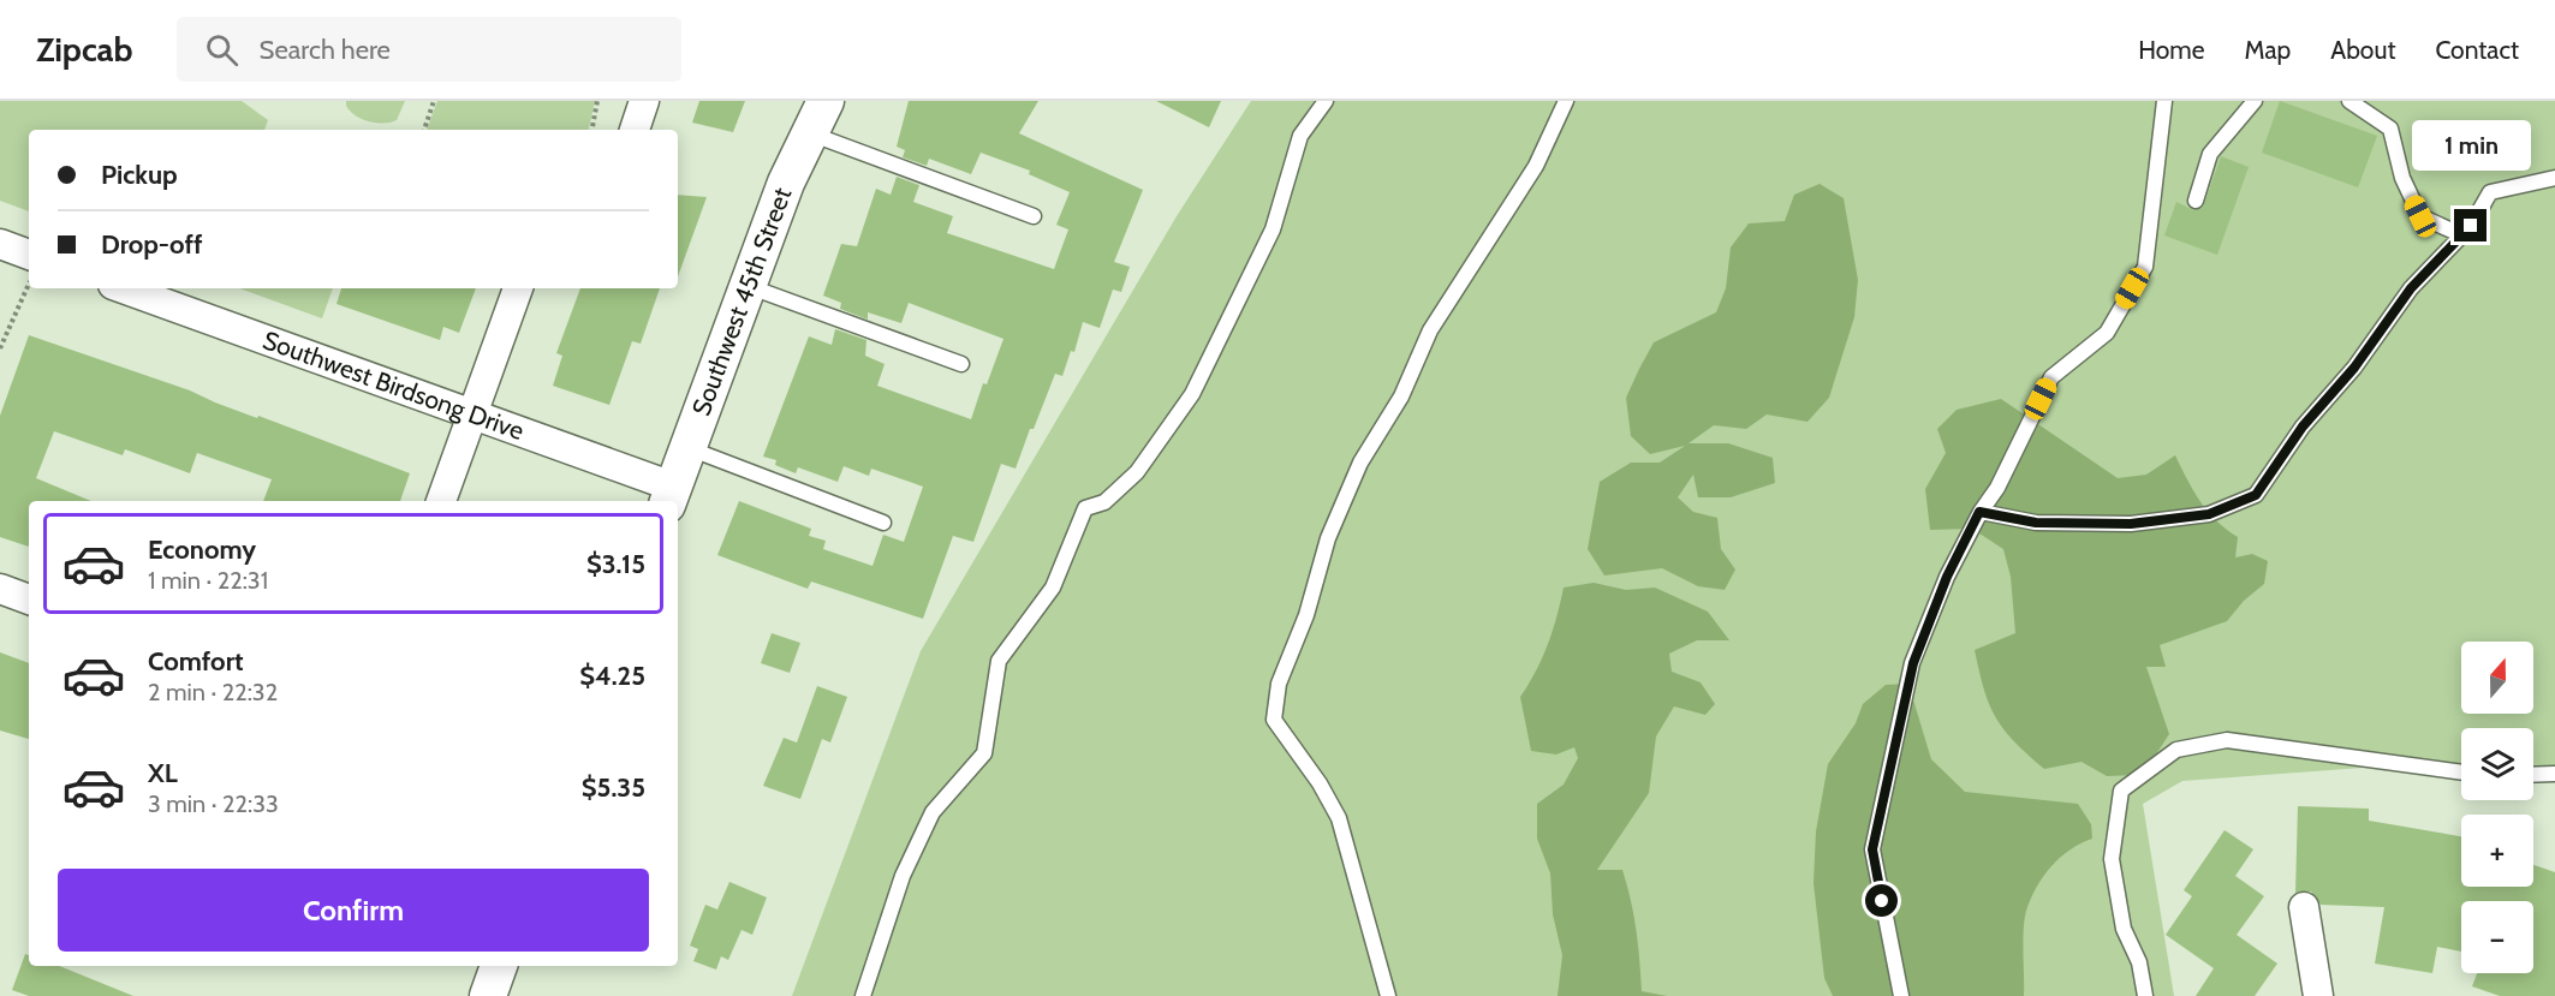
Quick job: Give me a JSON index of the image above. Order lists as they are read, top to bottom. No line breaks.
{"streets":{"street":["Southwest 45th Street","Southwest Birdsong Drive"]},"crossings":[["Southwest 45th Street","Southwest Birdsong Drive"]],"north":"top","page":{"header":"Zipcab","search":"Search here","nav":["Home","Map","About","Contact"],"bubble":"1 min","banner":["Pickup","Drop-off"],"list":[{"name":"Economy","note":"1 min · 22:31","value":"$3.15"},{"name":"Comfort","note":"2 min · 22:32","value":"$4.25"},{"name":"XL","note":"3 min · 22:33","value":"$5.35"}],"map_buttons":["+","−"],"buttons":"Confirm"}}
